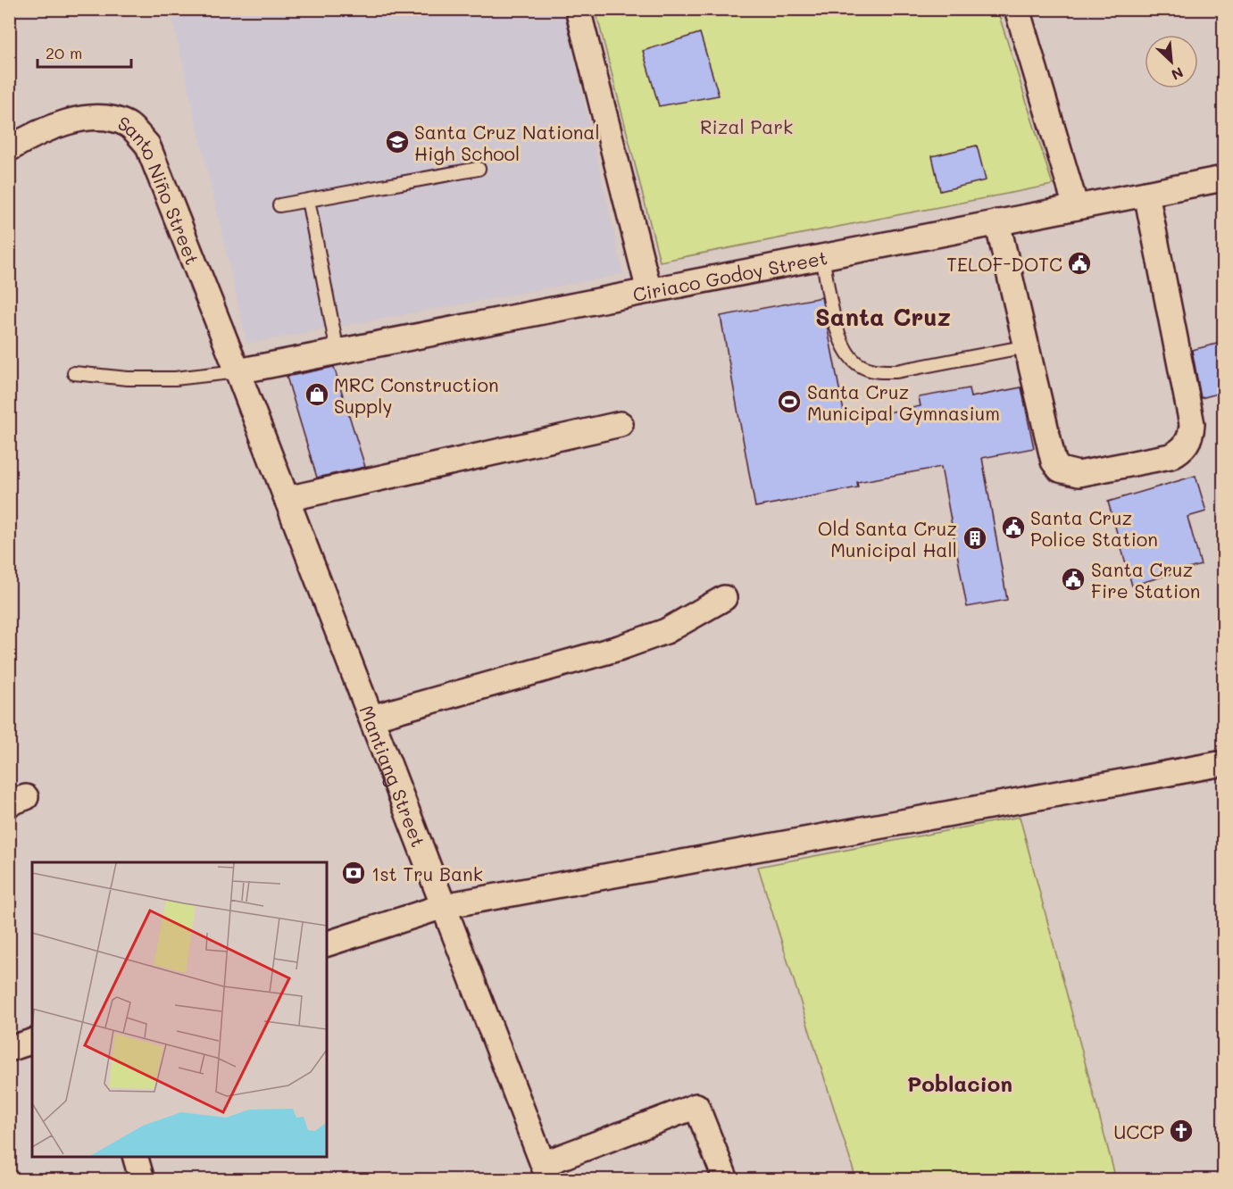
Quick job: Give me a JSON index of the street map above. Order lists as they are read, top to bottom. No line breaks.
{"streets":{"street":["Santo Niño Street","Ciriaco Godoy Street","Mantiang Street"]},"crossings":[["Santo Niño Street","Ciriaco Godoy Street"],["Santo Niño Street","Mantiang Street"],["Ciriaco Godoy Street","Mantiang Street"]],"districts":["Santa Cruz","Poblacion"],"parks":["Rizal Park"],"places":{"school or university":["Santa Cruz National High School"],"public building":["TELOF-DOTC","Santa Cruz Police Station","Santa Cruz Fire Station"],"shop":["MRC Construction Supply"],"sports":["Santa Cruz Municipal Gymnasium"],"building":["Old Santa Cruz Municipal Hall"],"bank":["1st Tru Bank"],"church":["UCCP"]},"scale_bar":"20 m","north":"bottom right"}
